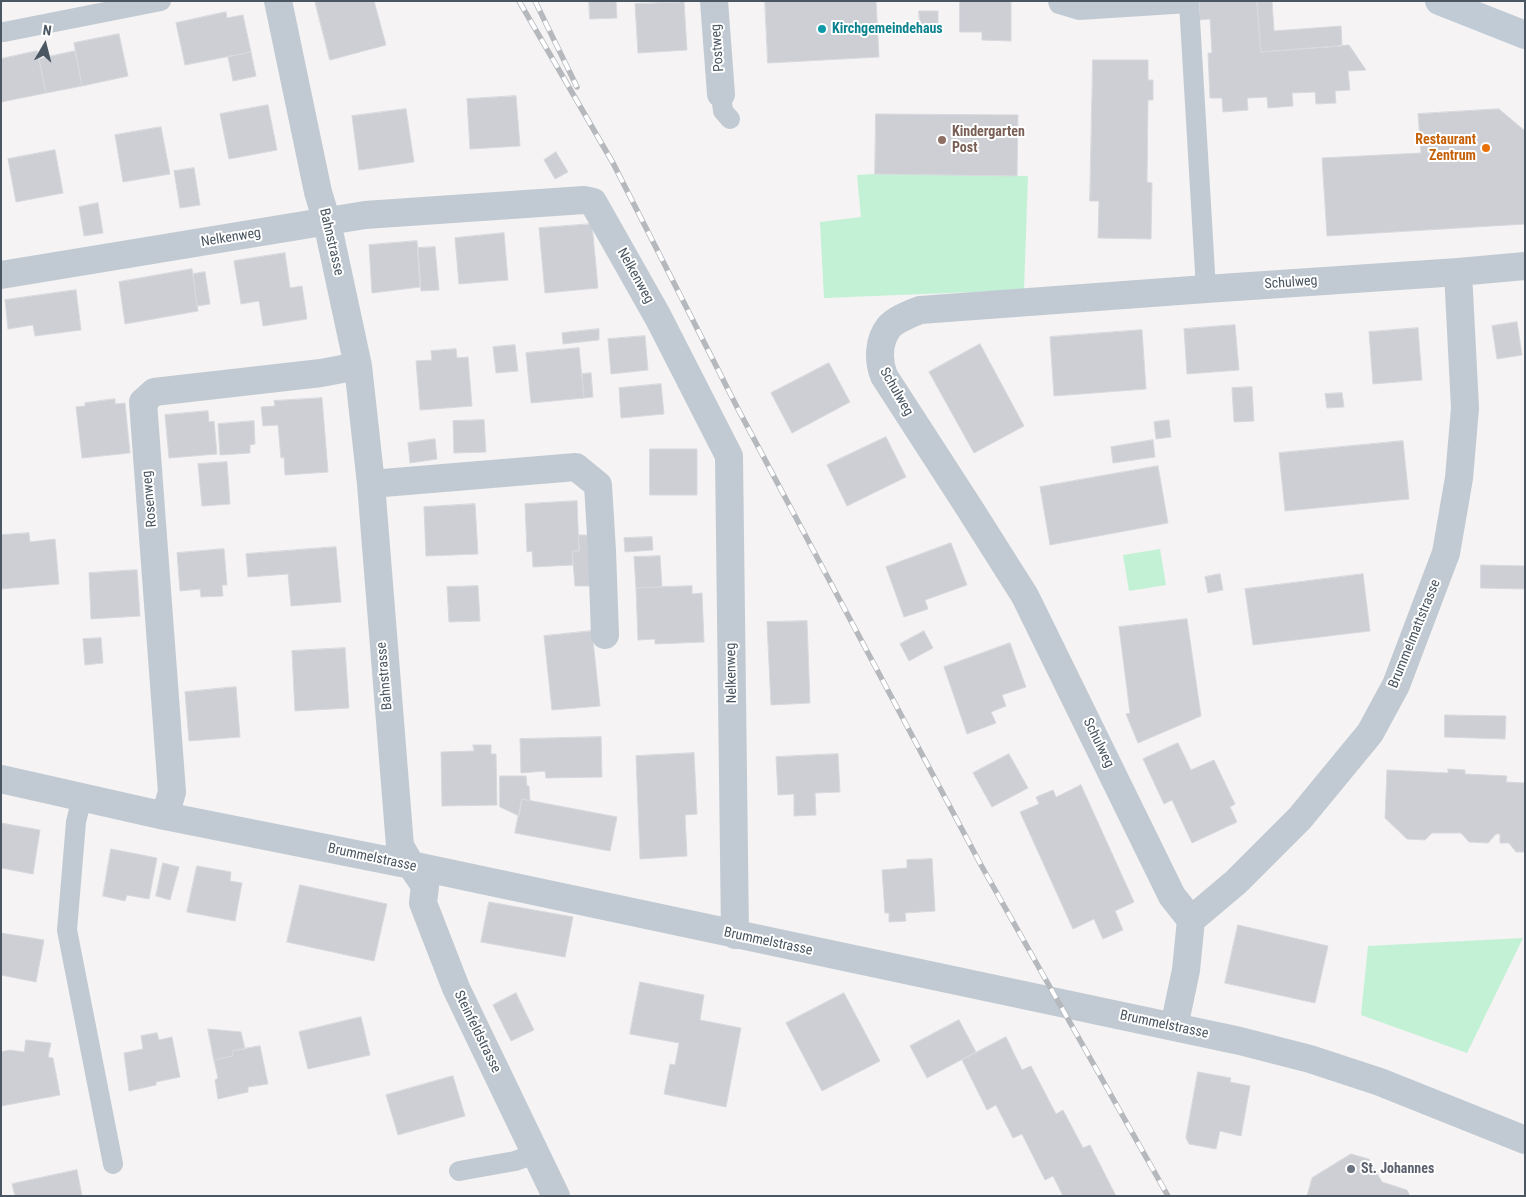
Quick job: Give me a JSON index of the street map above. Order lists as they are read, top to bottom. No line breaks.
{"streets":{"street":["Postweg","Nelkenweg","Bahnstrasse","Schulweg","Rosenweg","Brummelmattstrasse","Brummelstrasse","Steinfeldstrasse"]},"crossings":[["Nelkenweg","Bahnstrasse"],["Nelkenweg","Brummelstrasse"],["Bahnstrasse","Rosenweg"],["Bahnstrasse","Brummelstrasse"],["Bahnstrasse","Steinfeldstrasse"],["Schulweg","Brummelmattstrasse"],["Rosenweg","Brummelstrasse"],["Brummelstrasse","Steinfeldstrasse"]],"places":["Kirchgemeindehaus","Kindergarten Post","Restaurant Zentrum","St. Johannes"],"north":"top"}
